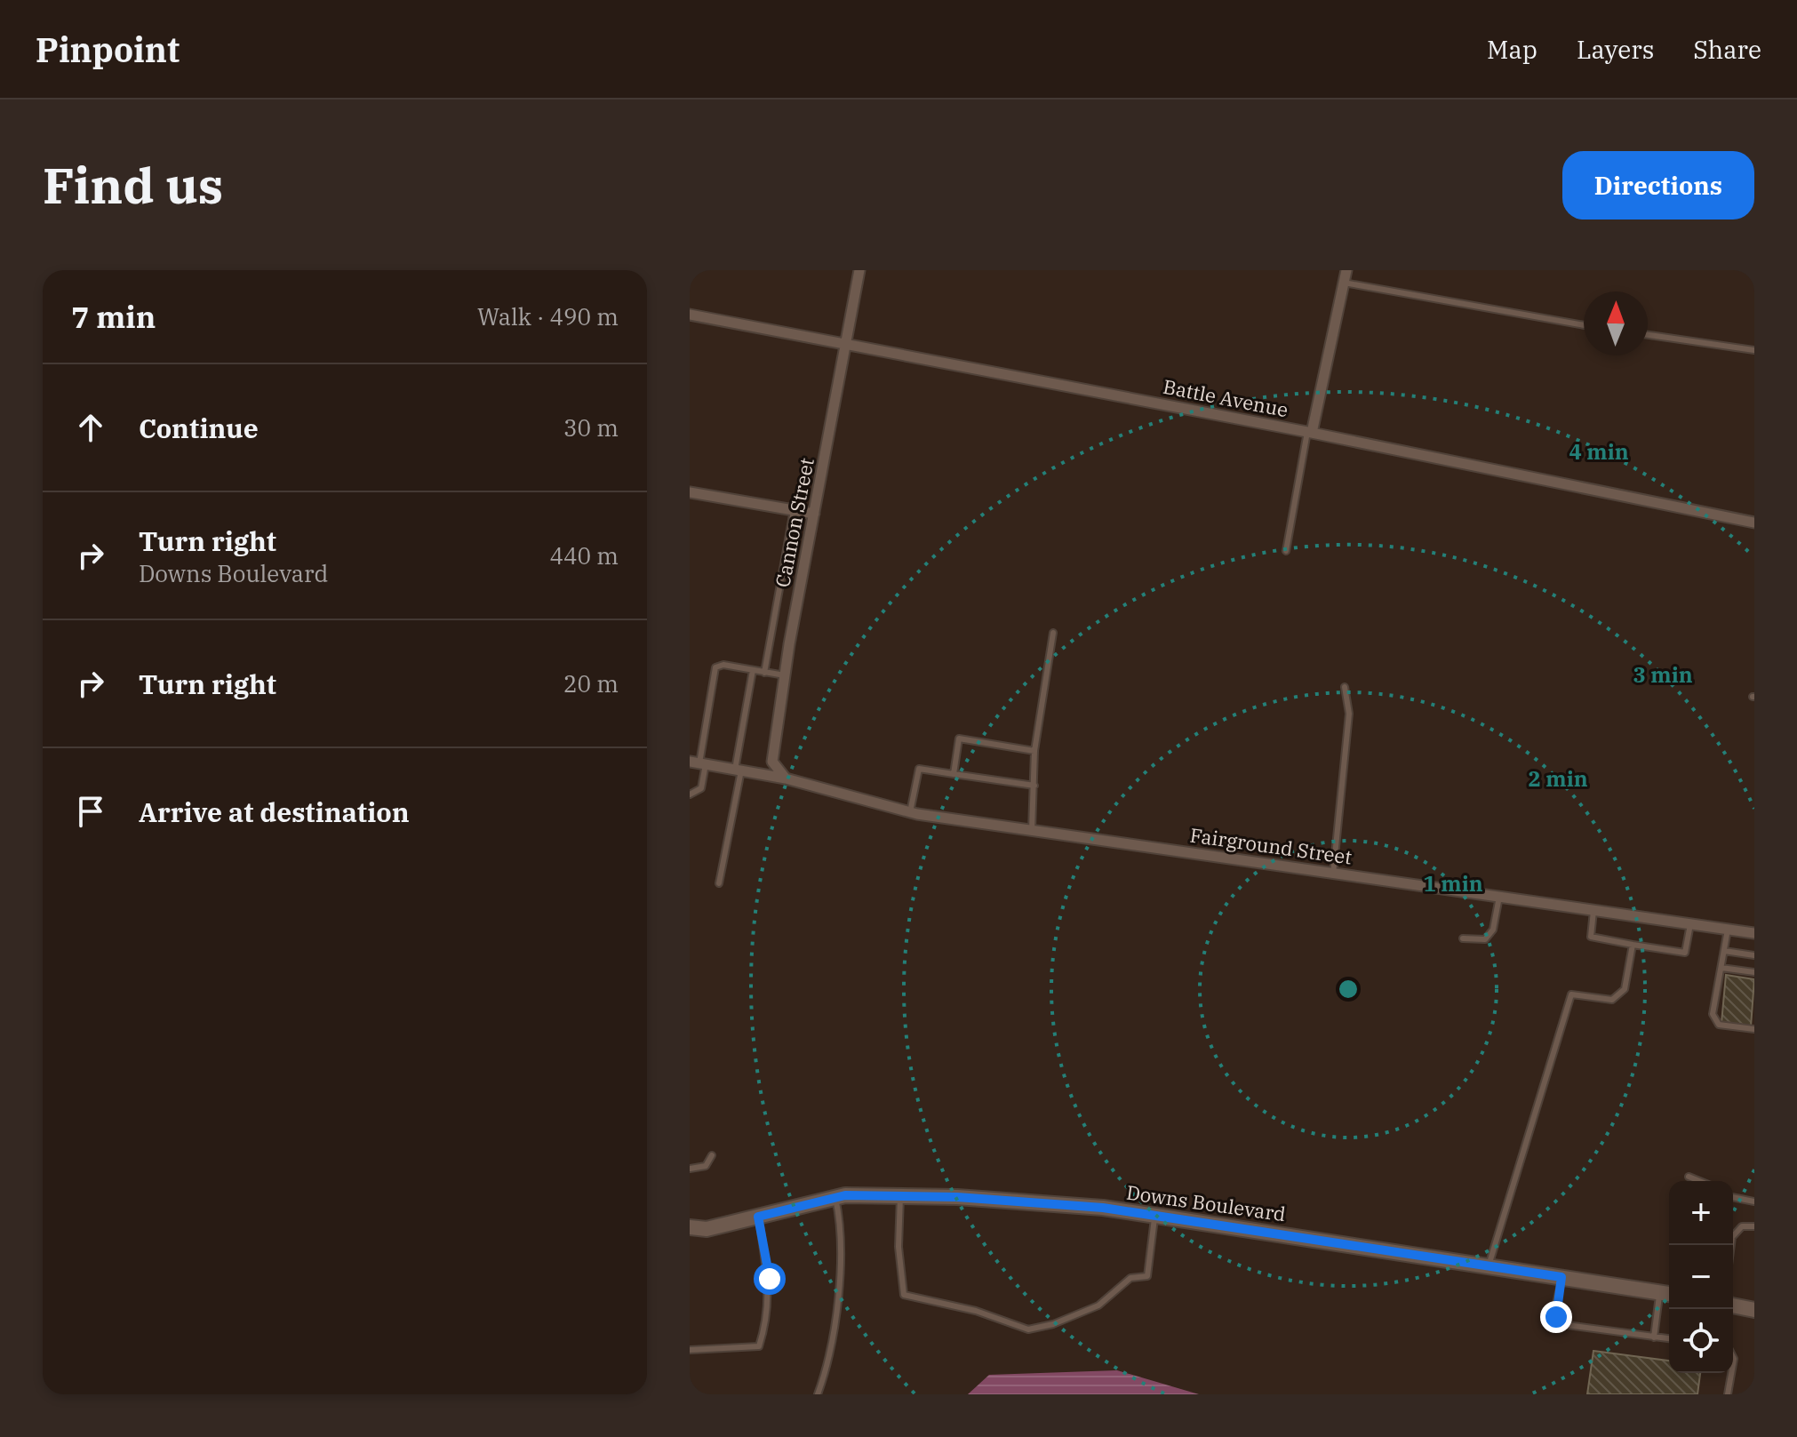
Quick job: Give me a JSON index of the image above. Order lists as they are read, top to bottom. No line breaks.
{"streets":{"street":["Battle Avenue","Cannon Street","Fairground Street","Downs Boulevard"]},"crossings":[["Battle Avenue","Cannon Street"],["Cannon Street","Fairground Street"]],"north":"top","page":{"header":"Pinpoint","nav":["Map","Layers","Share"],"buttons":"Directions","title":"Find us","heading":["7 min","Walk · 490 m"],"list":[["Continue","30 m"],["Turn right","Downs Boulevard","440 m"],["Turn right","20 m"],"Arrive at destination"],"map_buttons":["+","−"]},"rings":["4 min","3 min","2 min","1 min"]}
